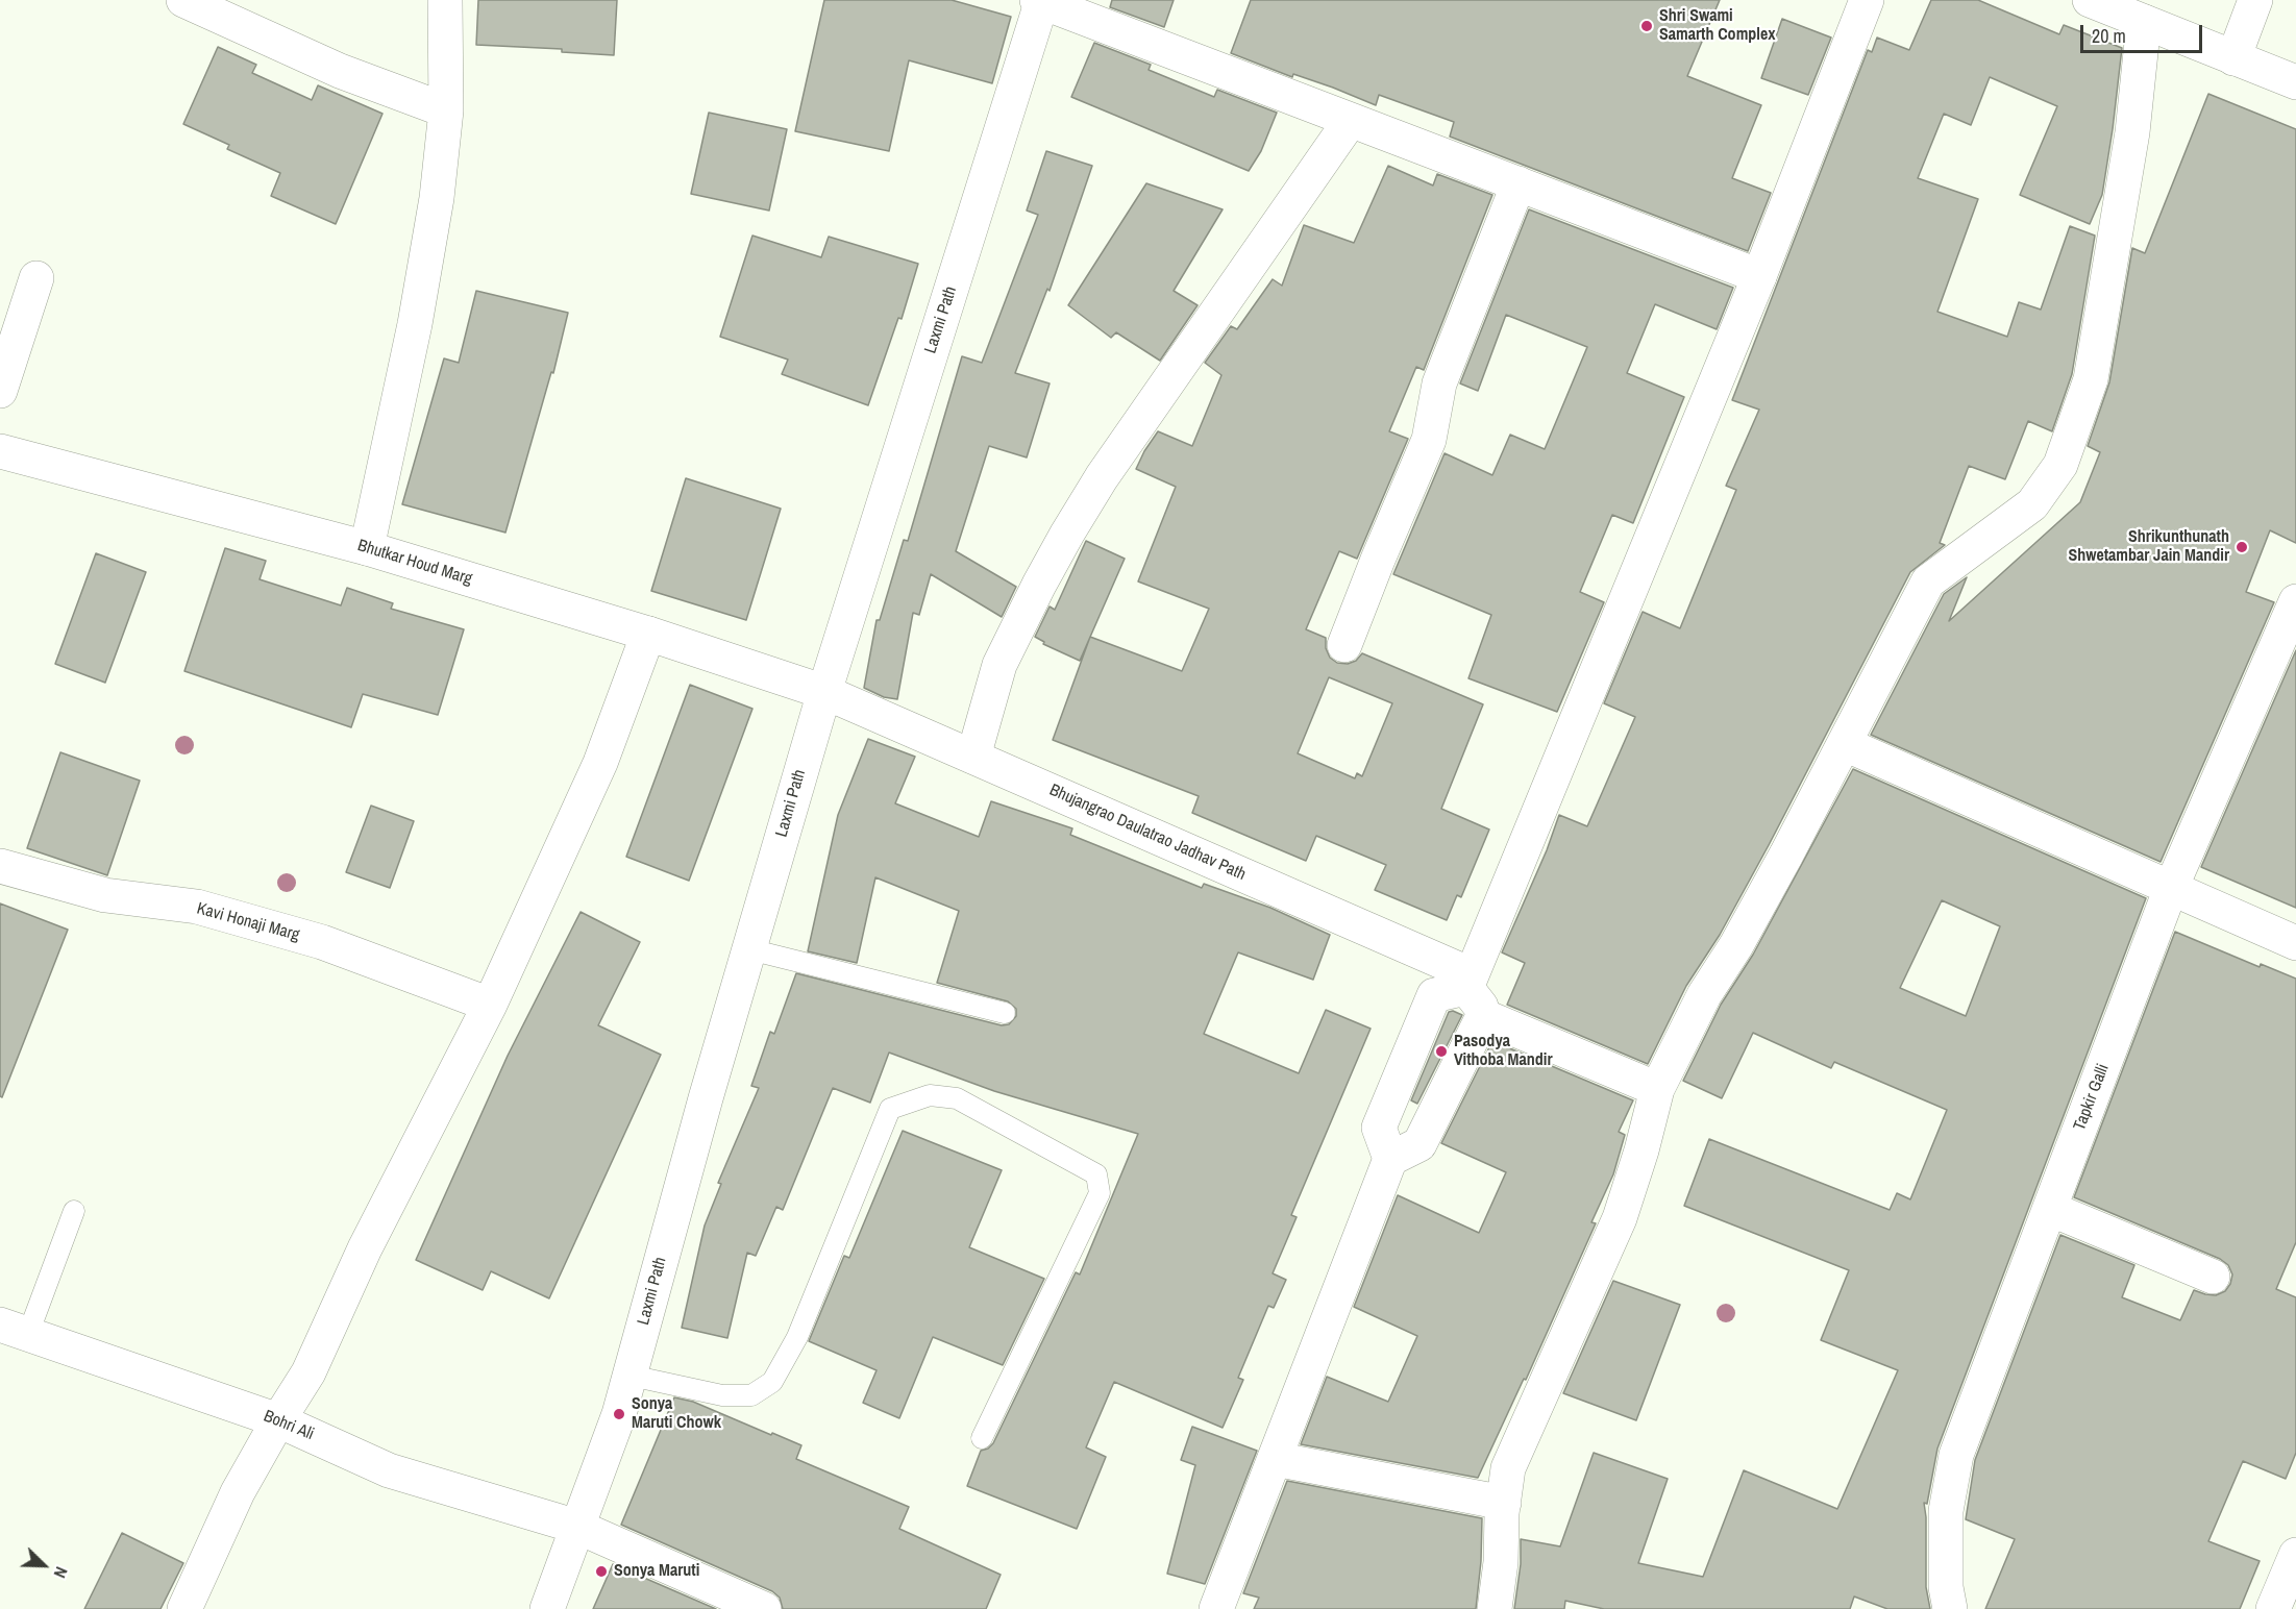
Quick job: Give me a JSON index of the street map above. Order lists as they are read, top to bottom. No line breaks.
{"streets":{"main road":["Laxmi Path","Bhutkar Houd Marg","Bhujangrao Daulatrao Jadhav Path","Kavi Honaji Marg","Tapkir Galli","Bohri Ali"]},"crossings":[["Laxmi Path","Bhutkar Houd Marg"],["Laxmi Path","Bhujangrao Daulatrao Jadhav Path"],["Laxmi Path","Bohri Ali"],["Bhutkar Houd Marg","Bhujangrao Daulatrao Jadhav Path"]],"places":["Shri Swami Samarth Complex","Shrikunthunath Shwetambar Jain Mandir","Pasodya Vithoba Mandir","Sonya Maruti Chowk","Sonya Maruti"],"scale_bar":"20 m","north":"bottom right"}
